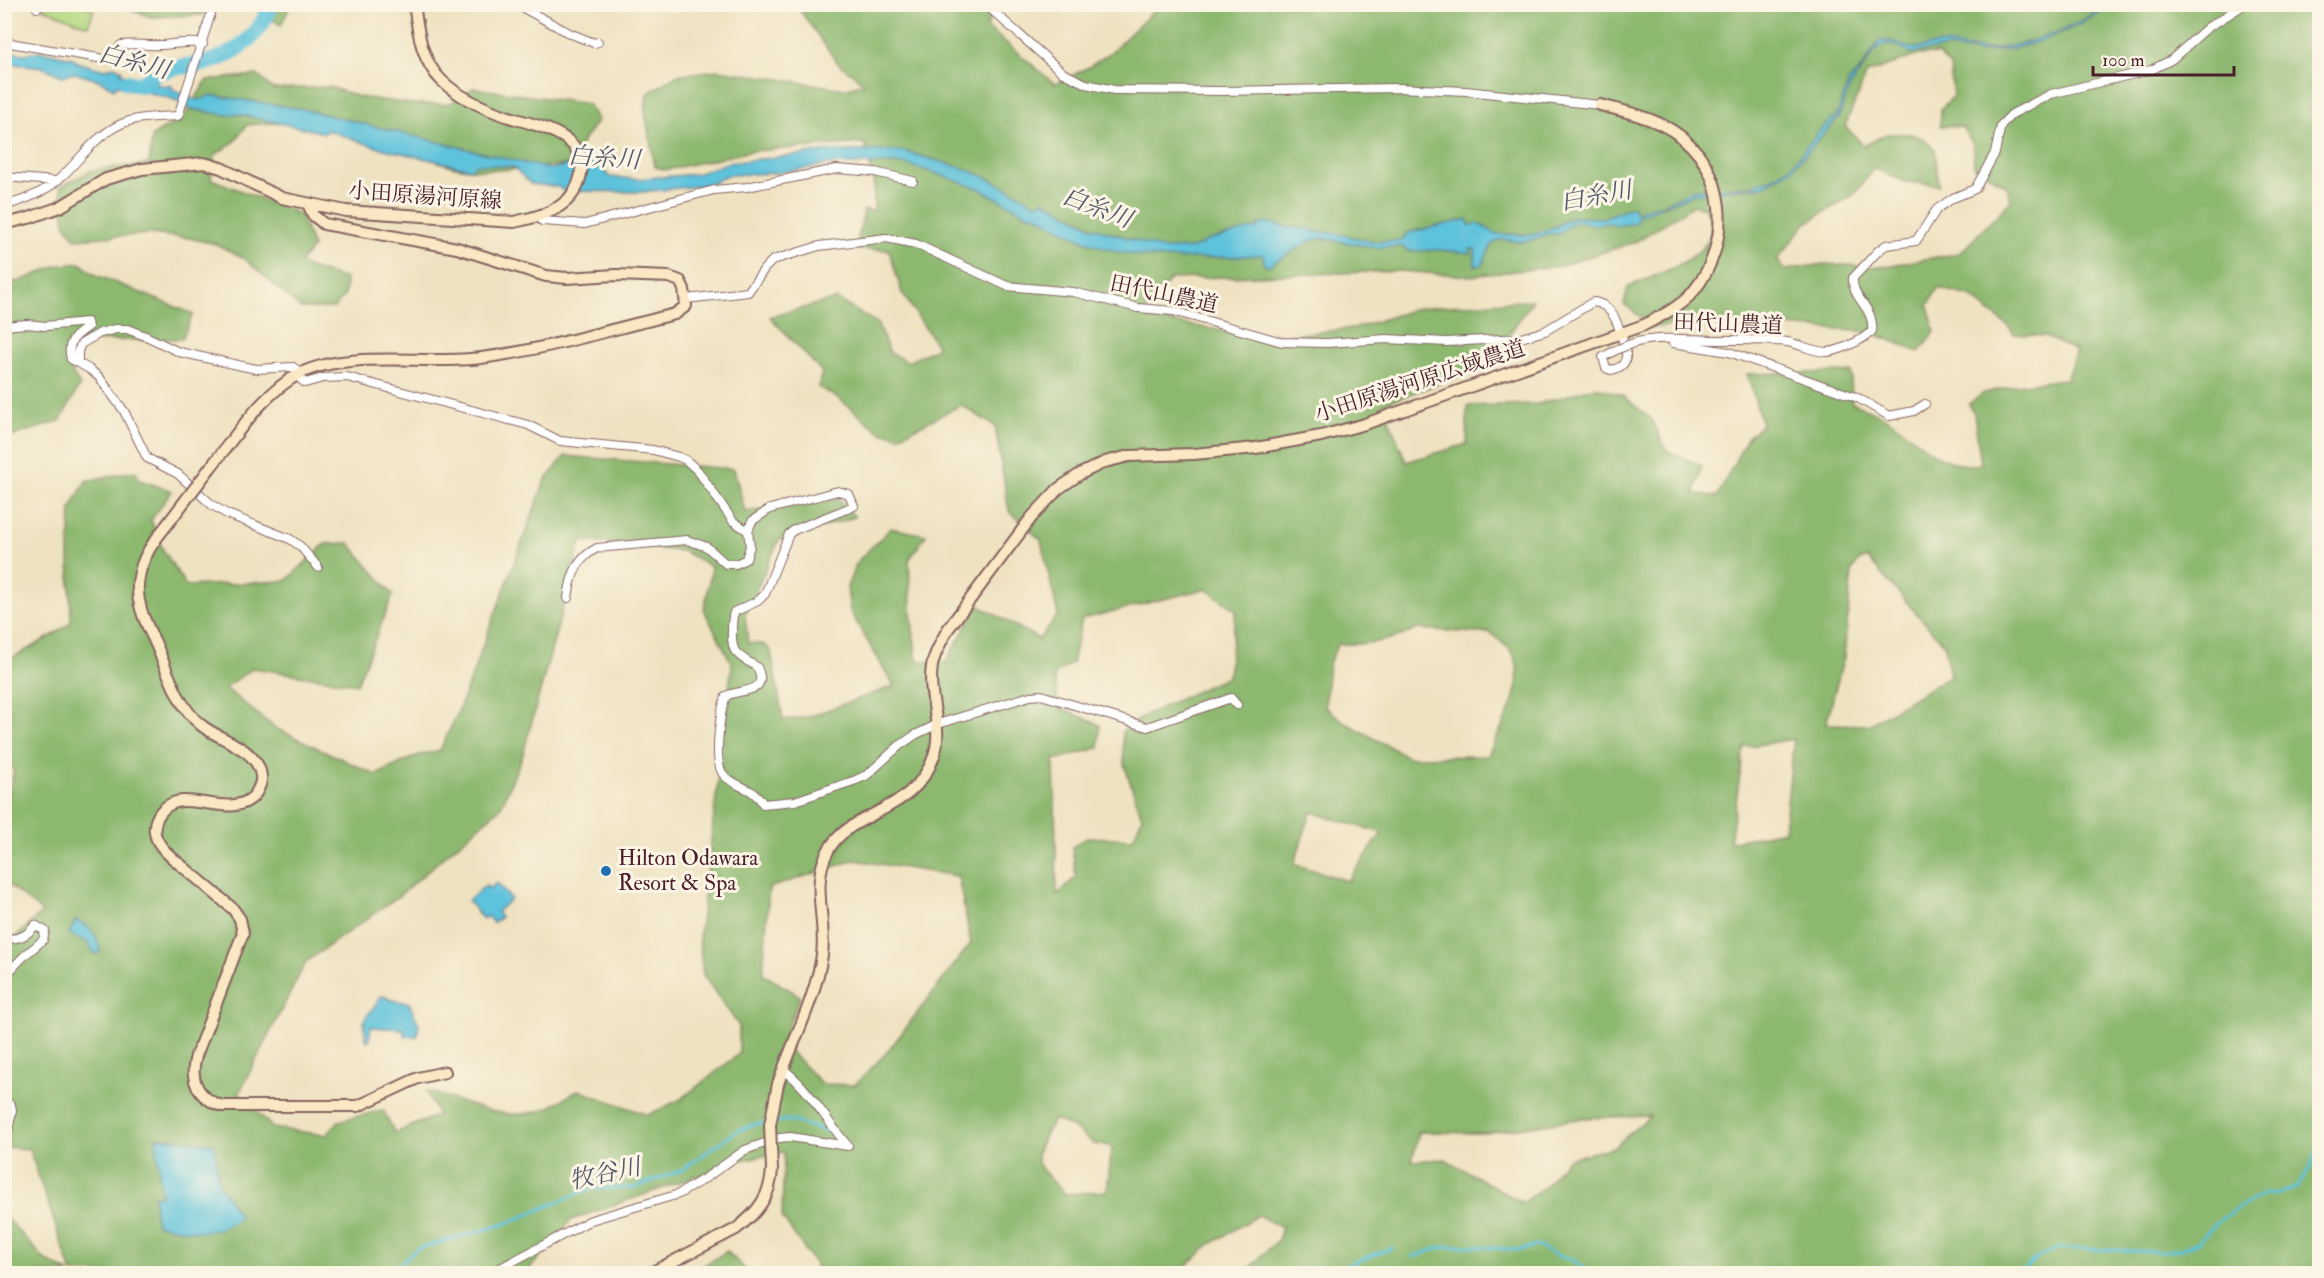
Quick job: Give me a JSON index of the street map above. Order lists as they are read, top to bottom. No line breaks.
{"streets":{"street":["小田原湯河原線","田代山農道","小田原湯河原広域農道"]},"crossings":[["田代山農道","小田原湯河原広域農道"]],"water":["白糸川","牧谷川"],"places":["Hilton Odawara Resort & Spa"],"scale_bar":"100 m"}
